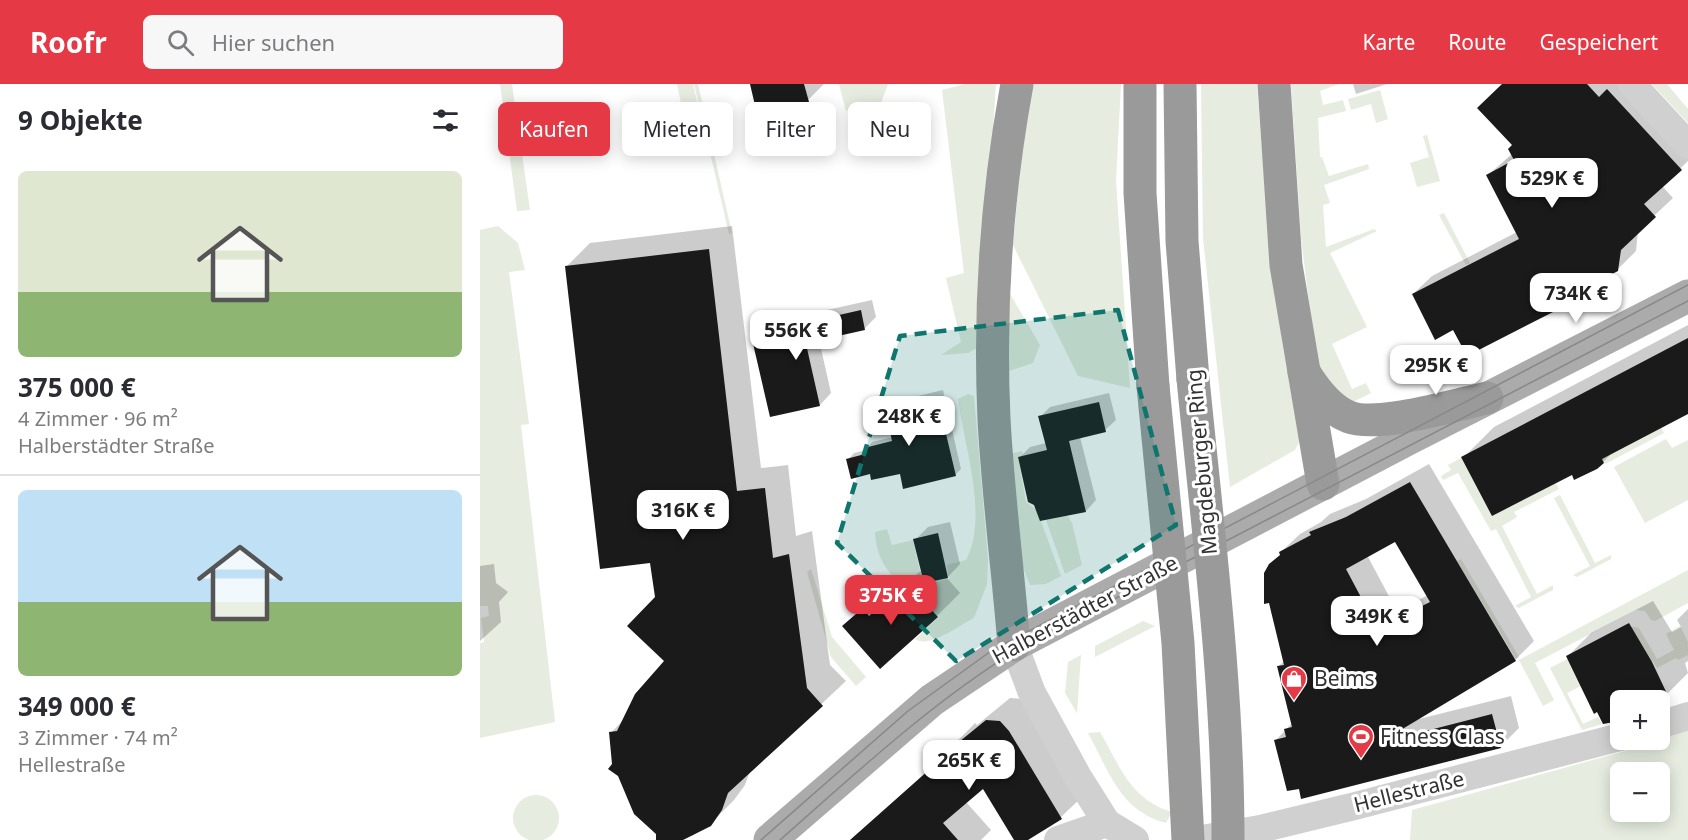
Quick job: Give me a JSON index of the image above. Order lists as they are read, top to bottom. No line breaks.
{"streets":{"highway":["Magdeburger Ring"],"main road":["Halberstädter Straße"],"street":["Hellestraße"]},"places":{"shop":["Beims"],"sports":["Fitness Class"]},"page":{"header":"Roofr","search":"Hier suchen","nav":["Karte","Route","Gespeichert"],"heading":"9 Objekte","chip":["Kaufen","Mieten","Filter","Neu"],"list":[{"name":"375 000 €","note":"4 Zimmer · 96 m² · Halberstädter Straße"},{"name":"349 000 €","note":"3 Zimmer · 74 m² · Hellestraße"}],"price":["529K €","734K €","556K €","295K €","248K €","316K €","375K €","349K €","265K €"],"map_buttons":["+","−"]}}
